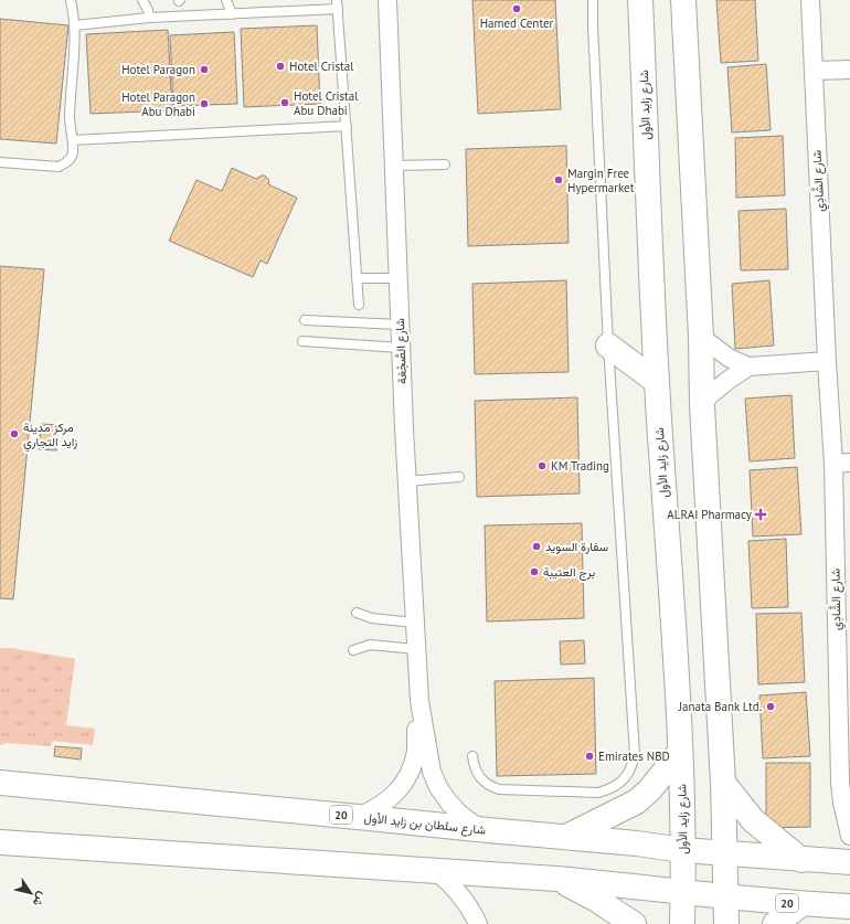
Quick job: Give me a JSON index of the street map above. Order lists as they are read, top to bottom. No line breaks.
{"streets":{"main road":["شارع زايد الأول","20","شارع سلطان بن زايد الأول"],"street":["شارع الشَّادِي","شارع الصَّجْعَة"]},"crossings":[["شارع زايد الأول","20"],["شارع زايد الأول","شارع سلطان بن زايد الأول"],["شارع الصَّجْعَة","شارع سلطان بن زايد الأول"]],"places":{"other":["Hamed Center","Hotel Cristal","Hotel Paragon","Hotel Cristal Abu Dhabi","Hotel Paragon Abu Dhabi","Margin Free Hypermarket","مركز مدينة زايد التجاري","KM Trading","سفارة السويد","برج العتيبة","Janata Bank Ltd.","Emirates NBD"],"health":["ALRAI Pharmacy"]},"north":"bottom right"}
